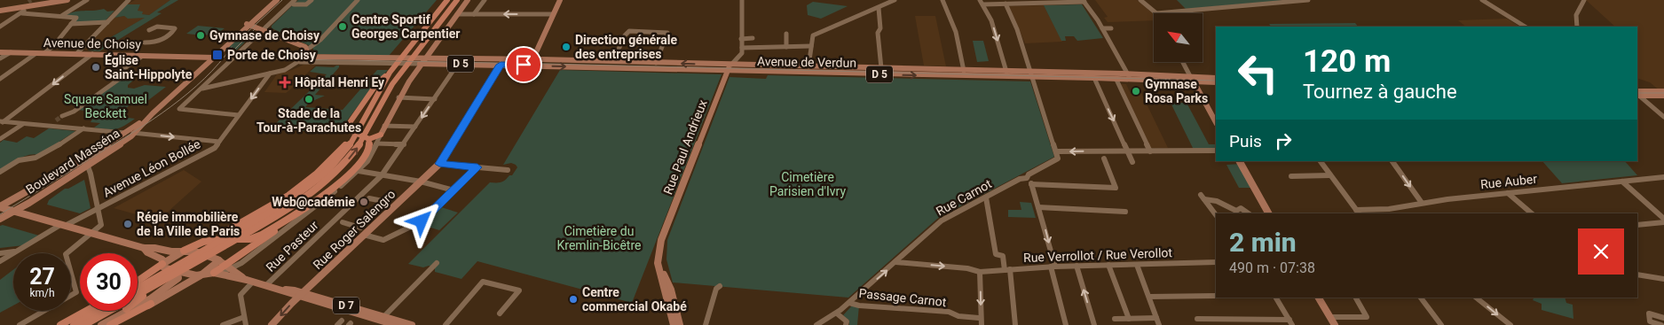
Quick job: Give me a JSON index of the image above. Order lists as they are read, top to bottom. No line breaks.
{"streets":{"main road":["Avenue de Choisy","Avenue de Verdun","D 5","Rue Paul Andrieux","Boulevard Masséna","Rue Roger Salengro","D 7"],"street":["Avenue Léon Bollée","Rue Auber","Rue Carnot","Rue Pasteur","Rue Verrollot / Rue Verollot","Passage Carnot"]},"crossings":[["Avenue de Choisy","Boulevard Masséna"],["Avenue de Verdun","D 5"],["Avenue de Verdun","Rue Paul Andrieux"],["Avenue de Verdun","Rue Roger Salengro"],["Avenue de Verdun","Rue Pasteur"],["Rue Carnot","Rue Verrollot / Rue Verollot"],["Rue Carnot","Passage Carnot"],["Rue Roger Salengro","D 7"],["Rue Pasteur","D 7"]],"parks":["Square Samuel Beckett","Cimetière Parisien d'Ivry","Cimetière du Kremlin-Bicêtre"],"places":{"other":["Centre Sportif Georges Carpentier","Gymnase de Choisy","Direction générale des entreprises","Église Saint-Hippolyte","Gymnase Rosa Parks","Stade de la Tour-à-Parachutes","Web@cadémie","Régie immobilière de la Ville de Paris","Centre commercial Okabé"],"transit":["Porte de Choisy"],"health":["Hôpital Henri Ey"]},"north":"top left","page":{"turn":["120 m","Tournez à gauche"],"then":"Puis","heading":["2 min","490 m · 07:38"],"speed":"27 km/h","limit":"30"}}
